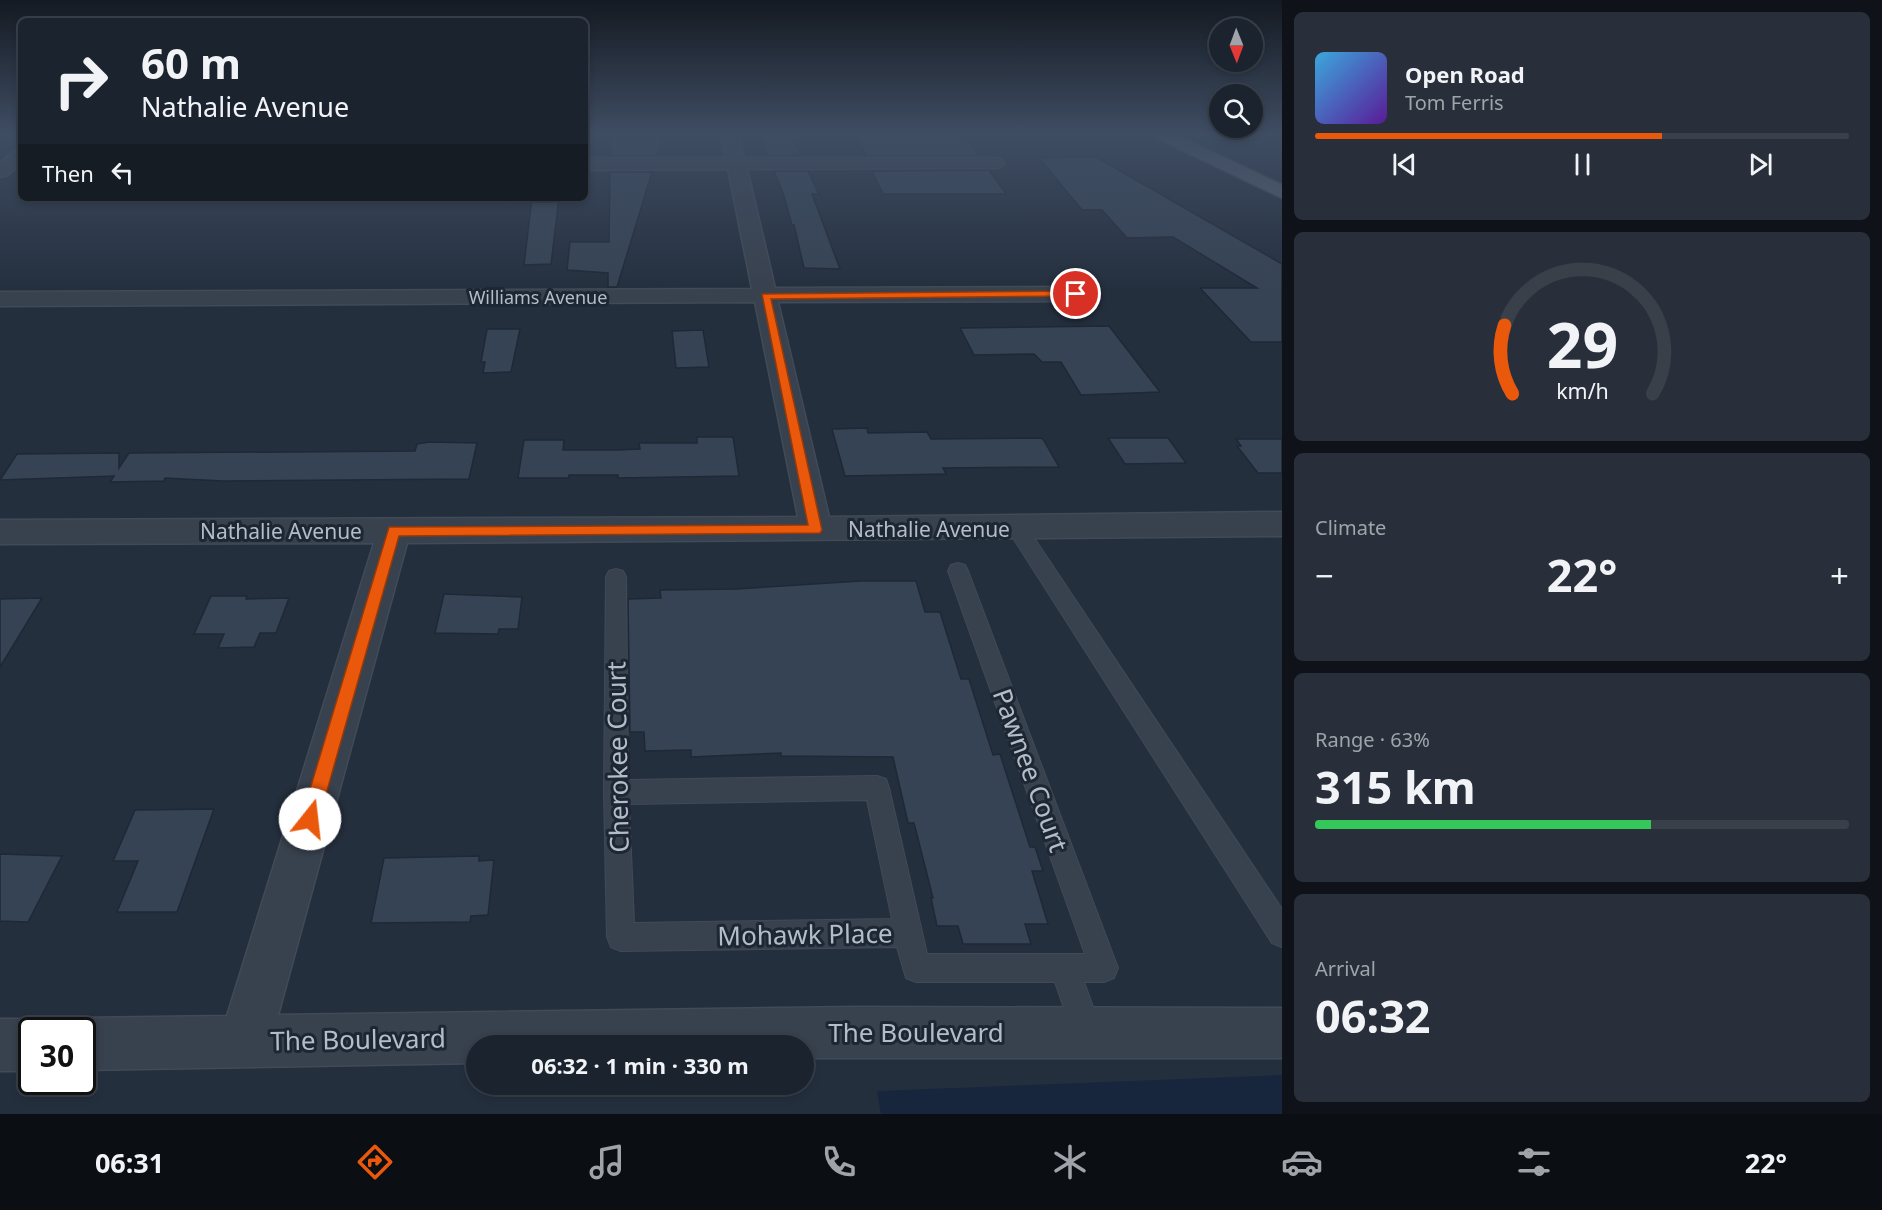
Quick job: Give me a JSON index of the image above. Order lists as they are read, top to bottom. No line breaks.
{"streets":{"street":["Williams Avenue","Nathalie Avenue","The Boulevard"],"lane":["Cherokee Court","Pawnee Court","Mohawk Place"]},"crossings":[["Cherokee Court","Mohawk Place"],["Pawnee Court","Mohawk Place"]],"north":"bottom","page":{"turn":["60 m","Nathalie Avenue"],"song":["Open Road","Tom Ferris"],"then":"Then","tile":["Climate",["Range · 63%","315 km"],["Arrival","06:32"]],"heat":["−","22°","+"],"limit":"30","trip":"06:32 · 1 min · 330 m","tabs":["06:31","22°"],"gauge":["29","km/h"]}}
